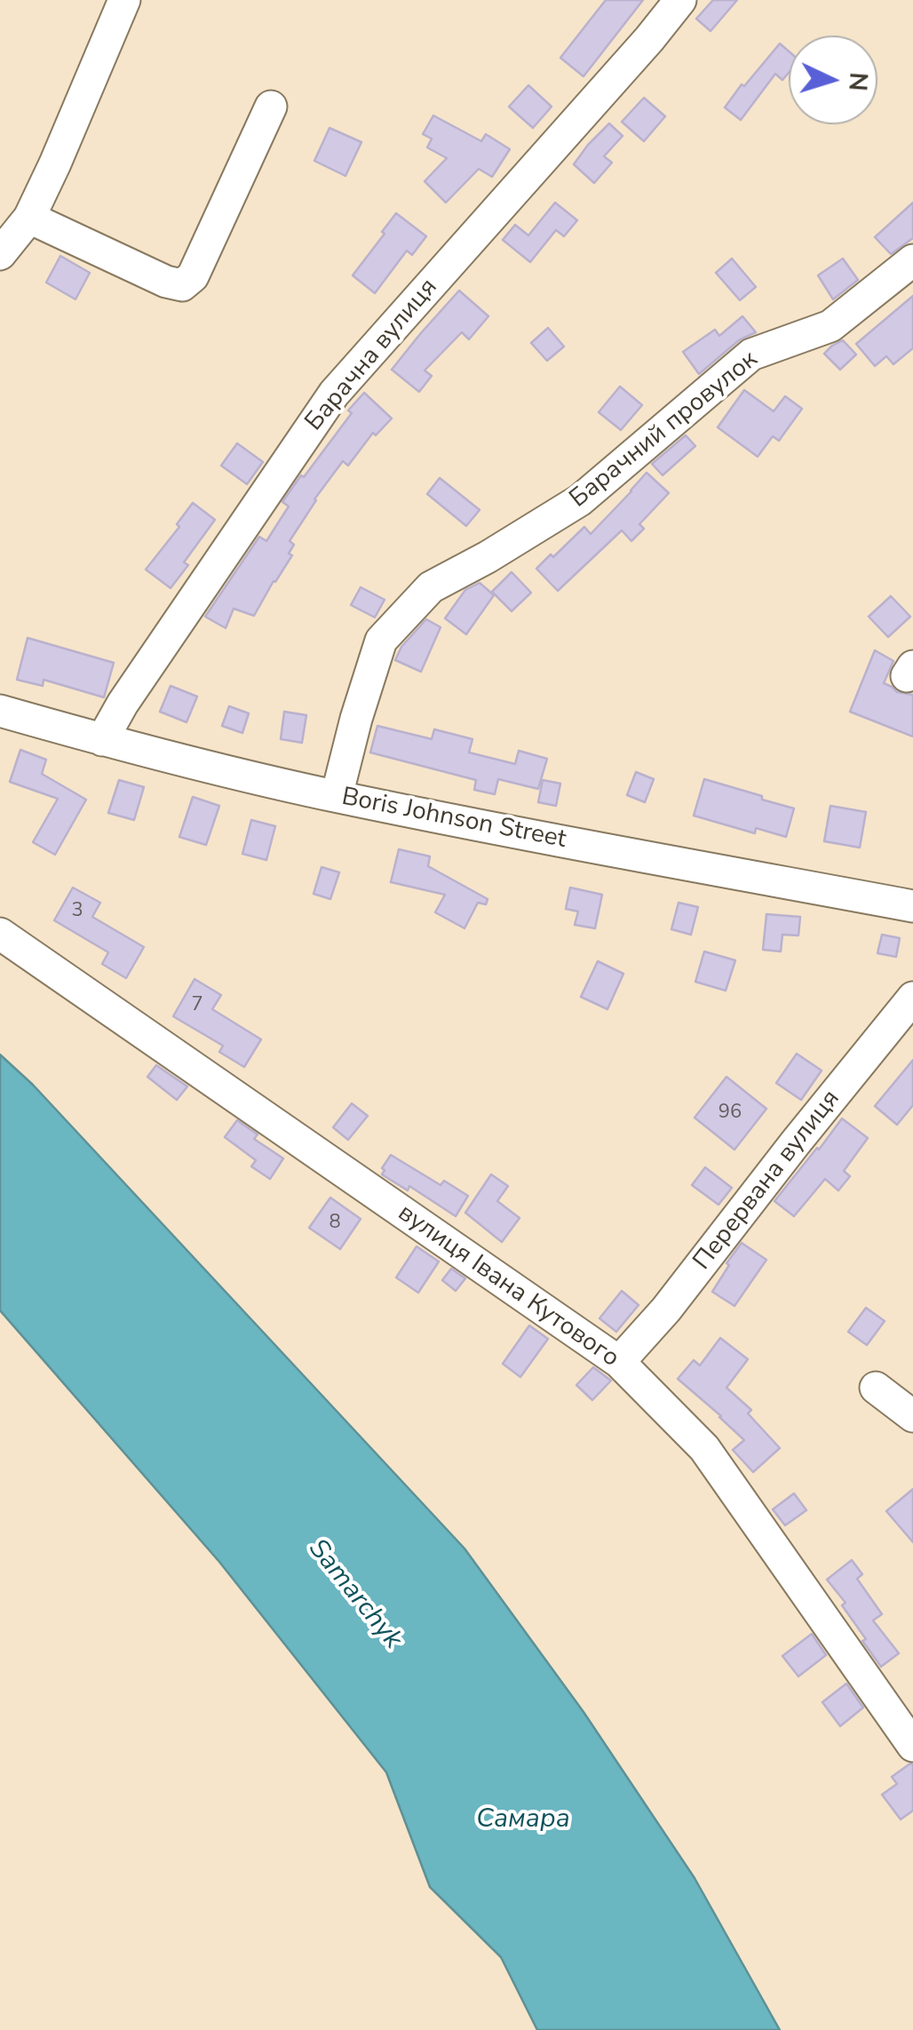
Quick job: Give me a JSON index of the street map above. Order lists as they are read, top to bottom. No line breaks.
{"streets":{"street":["Барачна вулиця","Барачний провулок","Boris Johnson Street","Перервана вулиця","вулиця Івана Кутового"]},"crossings":[["Барачна вулиця","Boris Johnson Street"],["Барачний провулок","Boris Johnson Street"],["Перервана вулиця","вулиця Івана Кутового"]],"water":["Samarchyk","Самара"],"house_numbers":["3","7","96","8"],"north":"right"}
